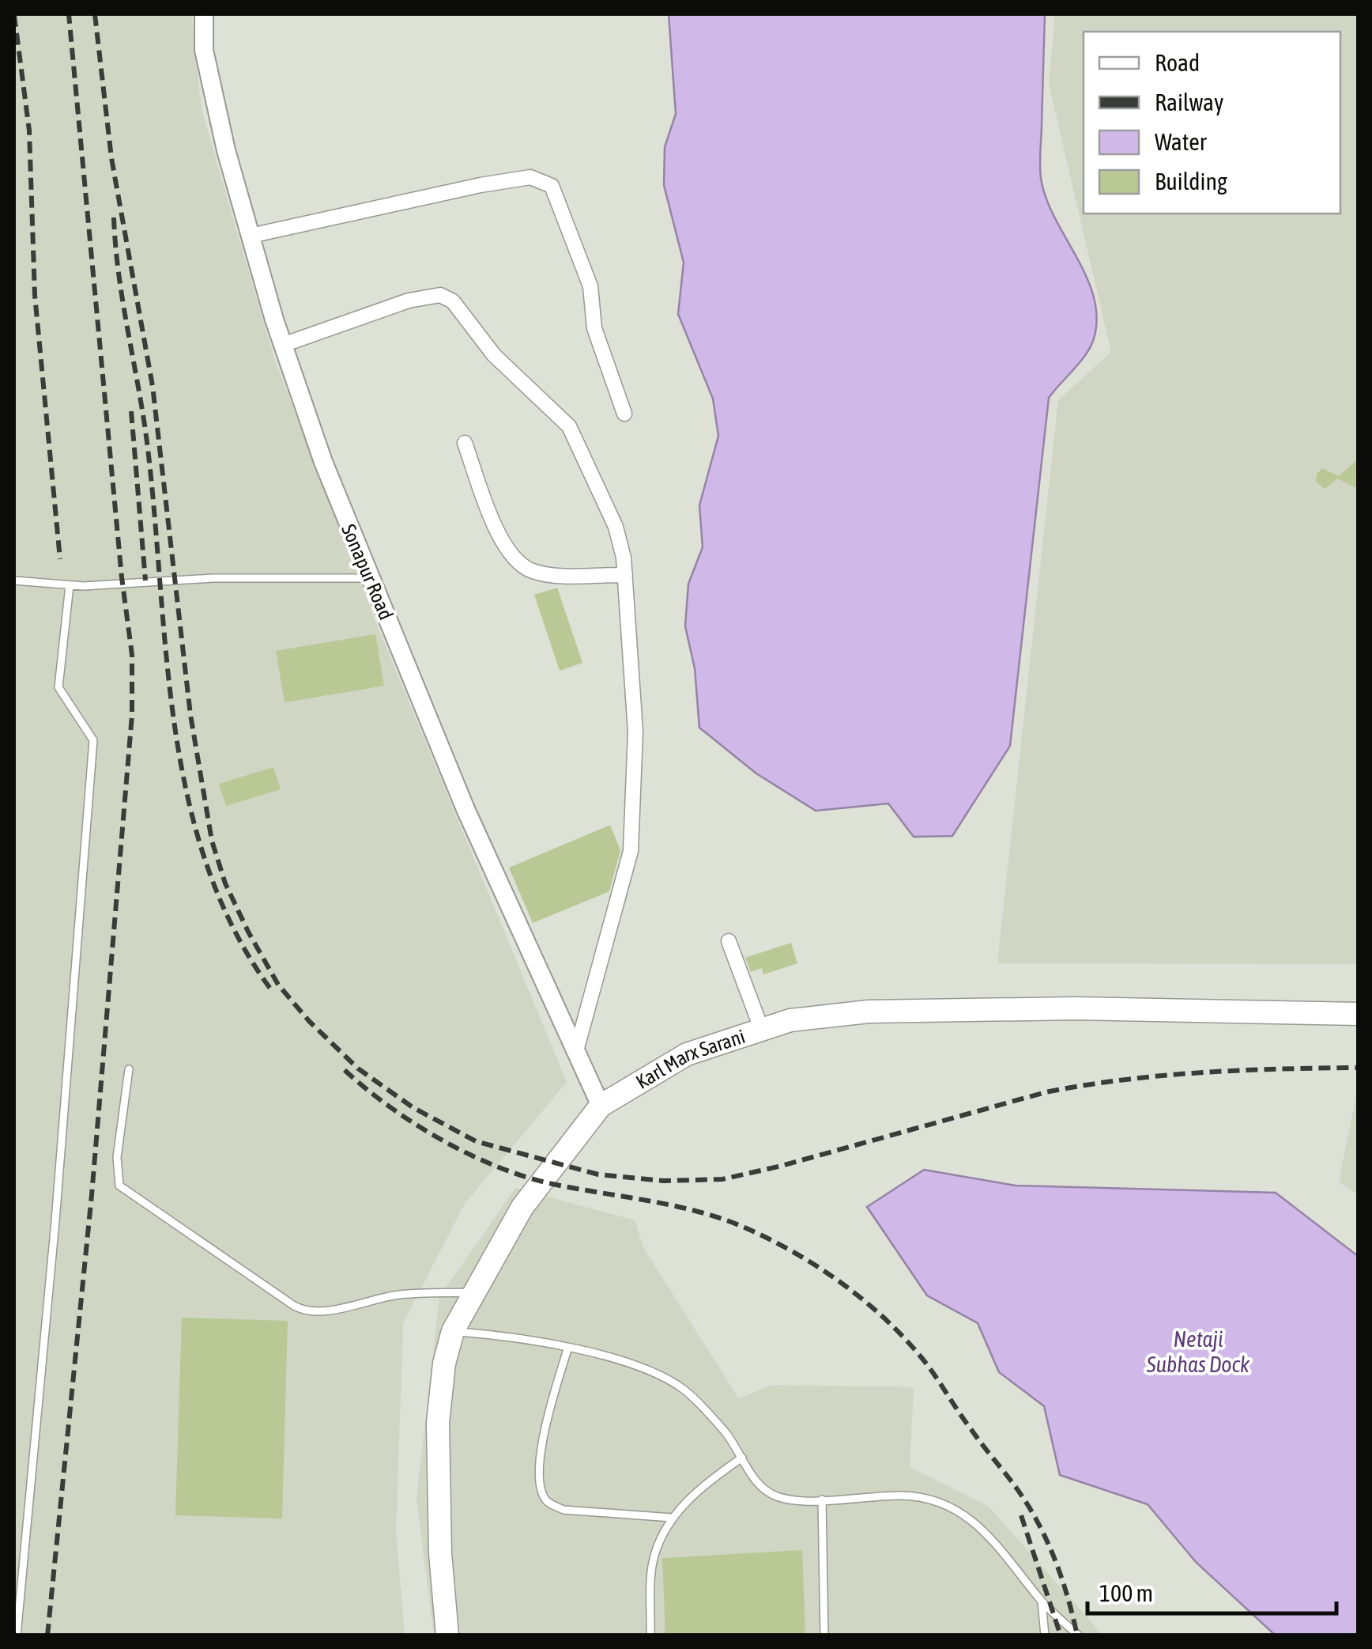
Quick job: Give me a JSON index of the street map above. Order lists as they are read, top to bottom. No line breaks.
{"streets":{"main road":["Karl Marx Sarani"],"street":["Sonapur Road"]},"crossings":[["Sonapur Road","Karl Marx Sarani"]],"water":["Netaji Subhas Dock"],"legend":["Road","Railway","Water","Building"],"scale_bar":"100 m"}
